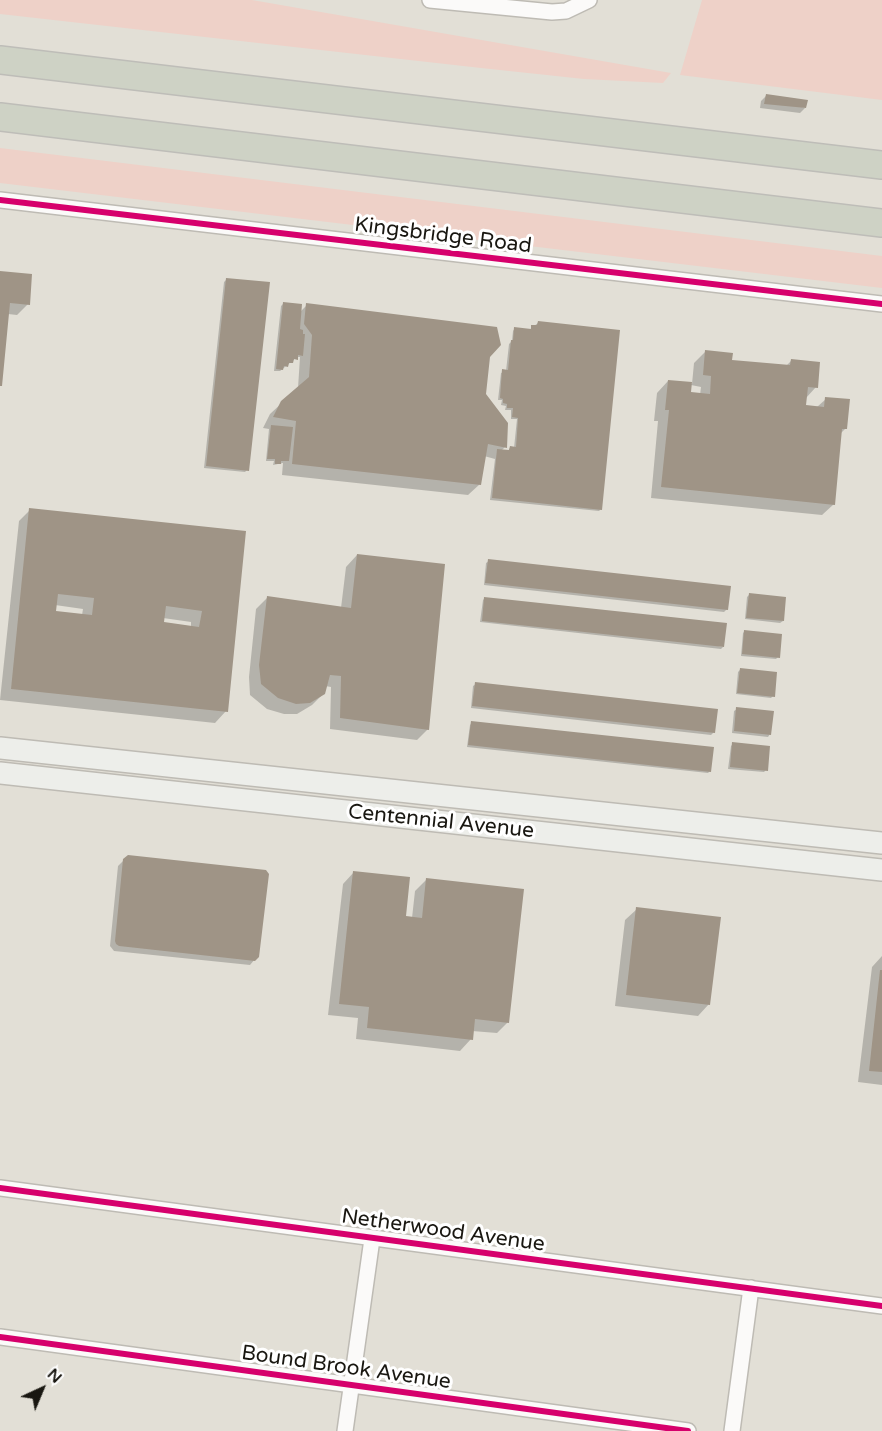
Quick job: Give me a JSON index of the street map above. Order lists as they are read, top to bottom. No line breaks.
{"streets":{"main road":["Centennial Avenue"],"street":["Kingsbridge Road","Netherwood Avenue","Bound Brook Avenue"]},"north":"top right"}
